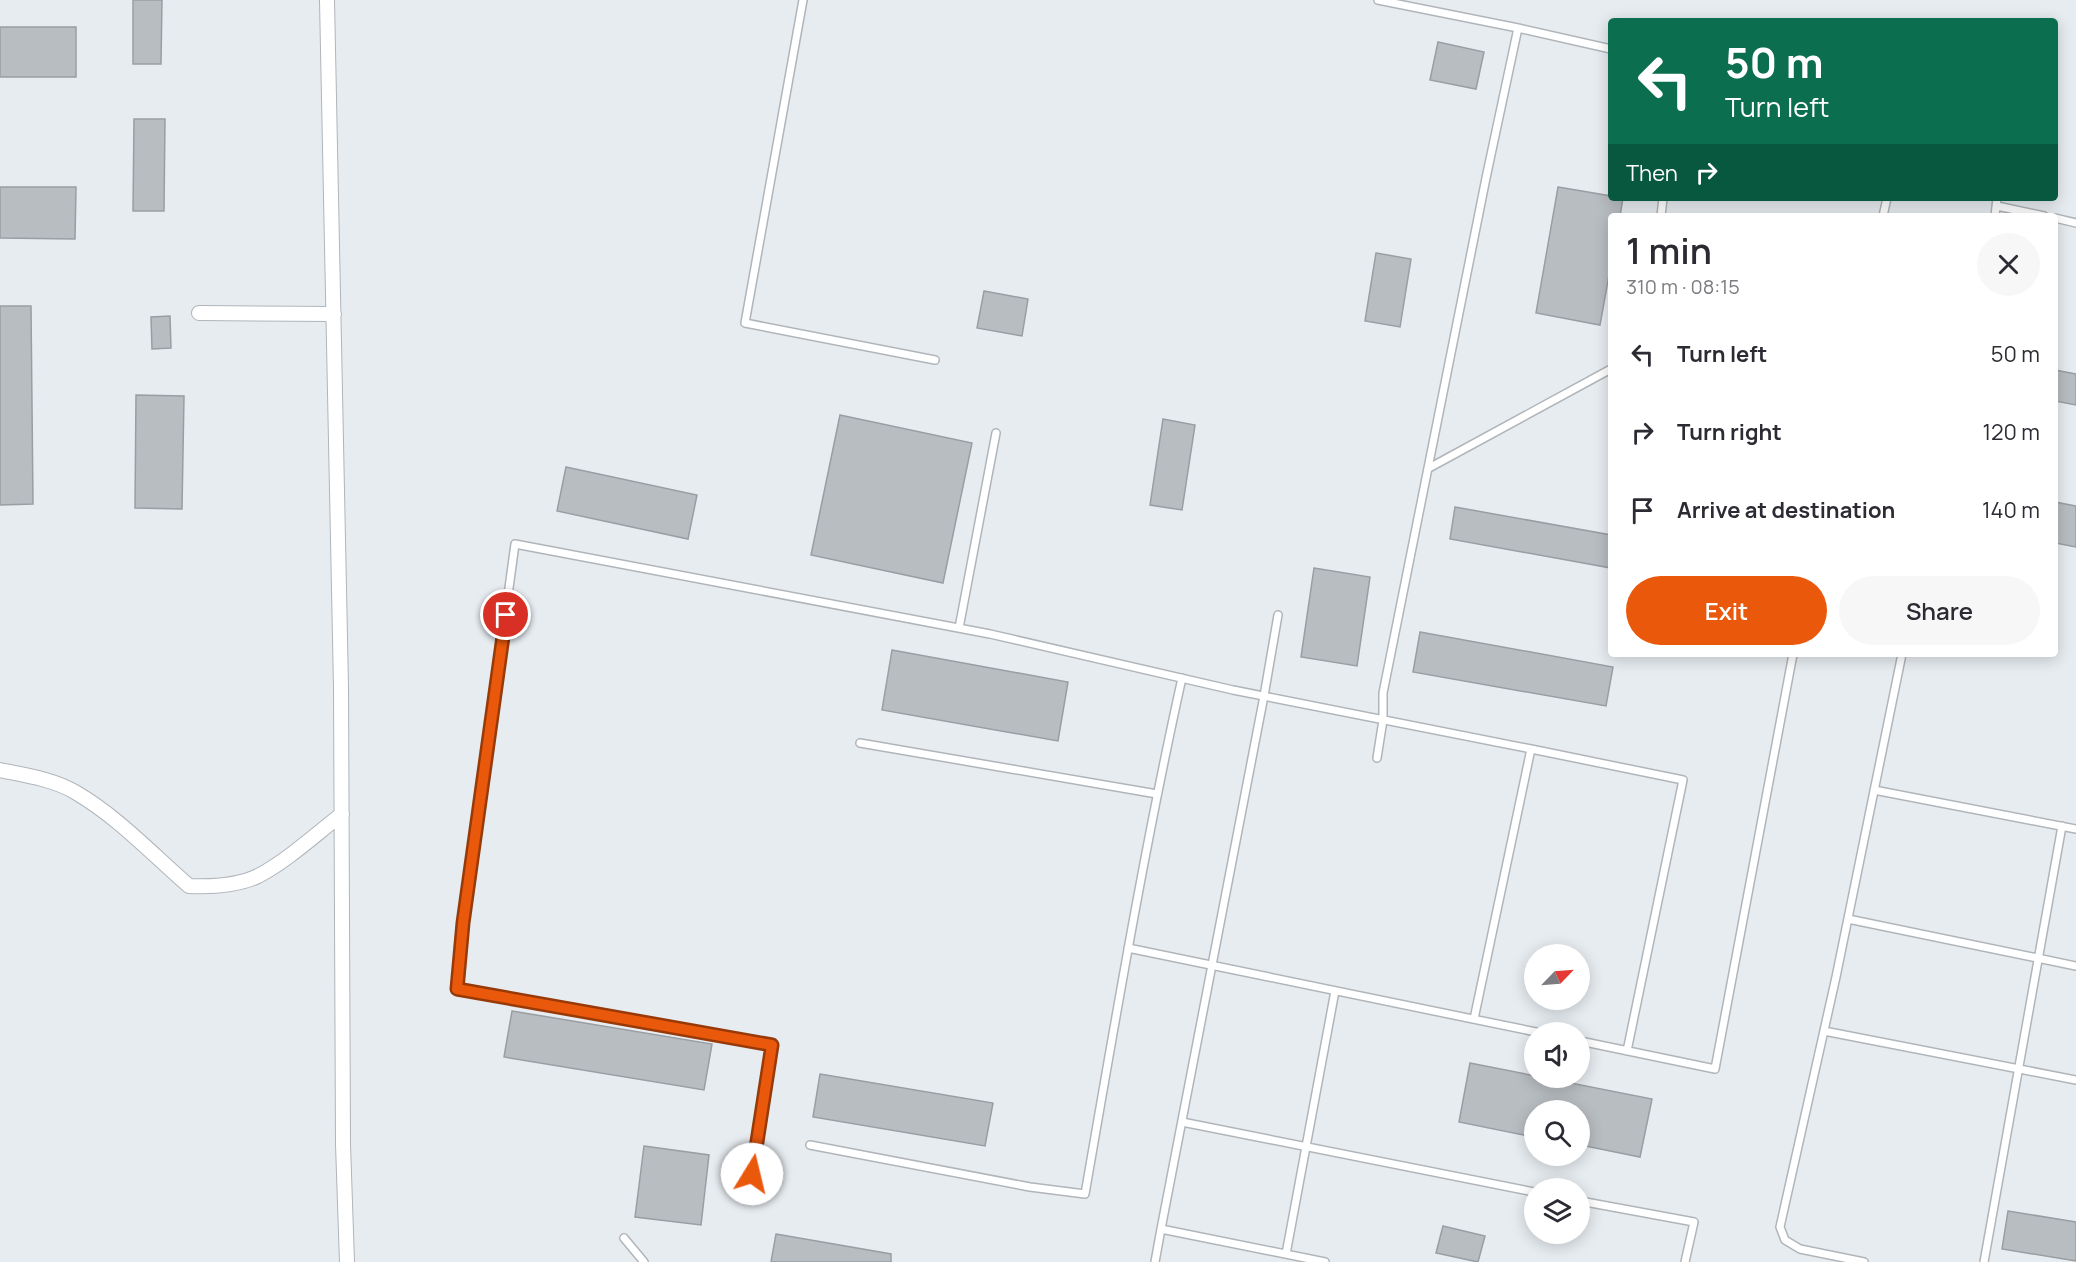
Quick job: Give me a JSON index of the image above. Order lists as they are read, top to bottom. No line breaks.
{"north":"top right","page":{"turn":["50 m","Turn left"],"then":"Then","heading":["1 min","310 m · 08:15"],"list":[{"name":"Turn left","value":"50 m"},{"name":"Turn right","value":"120 m"},{"name":"Arrive at destination","value":"140 m"}],"buttons":["Exit","Share"]}}
